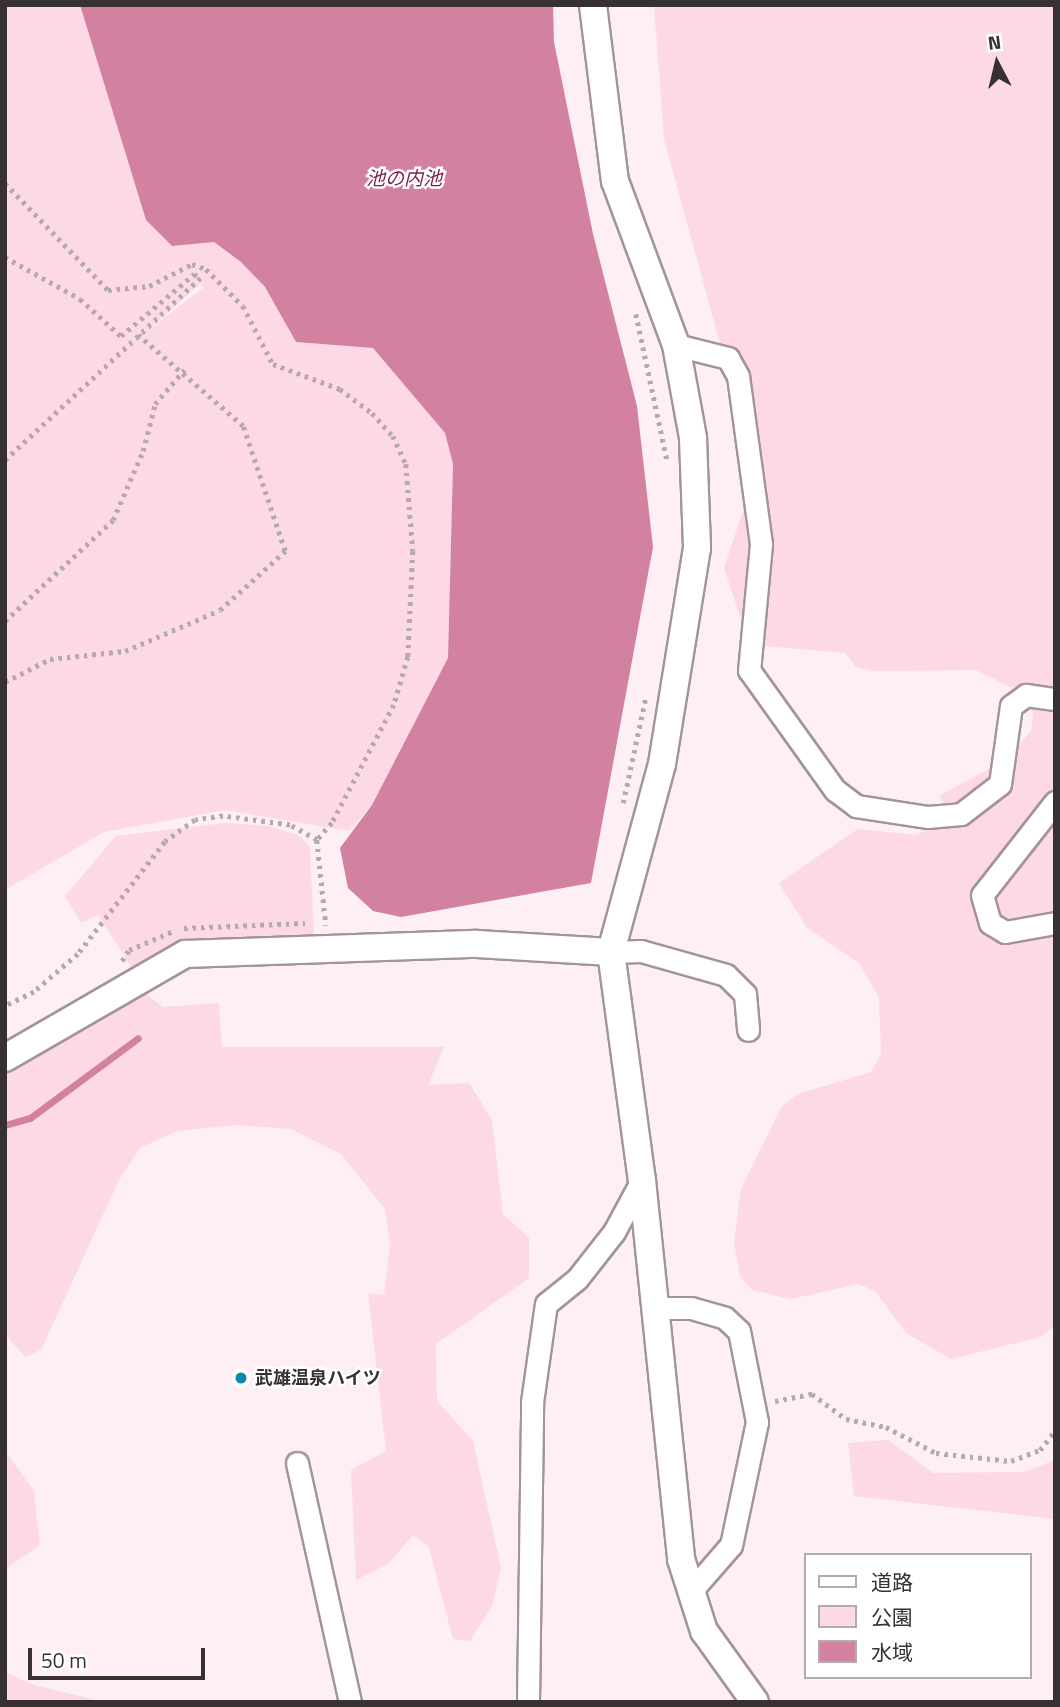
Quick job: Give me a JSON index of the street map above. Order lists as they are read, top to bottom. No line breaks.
{"water":["池の内池"],"places":["武雄温泉ハイツ"],"legend":["道路","公園","水域"],"scale_bar":"50 m","north":"top"}
